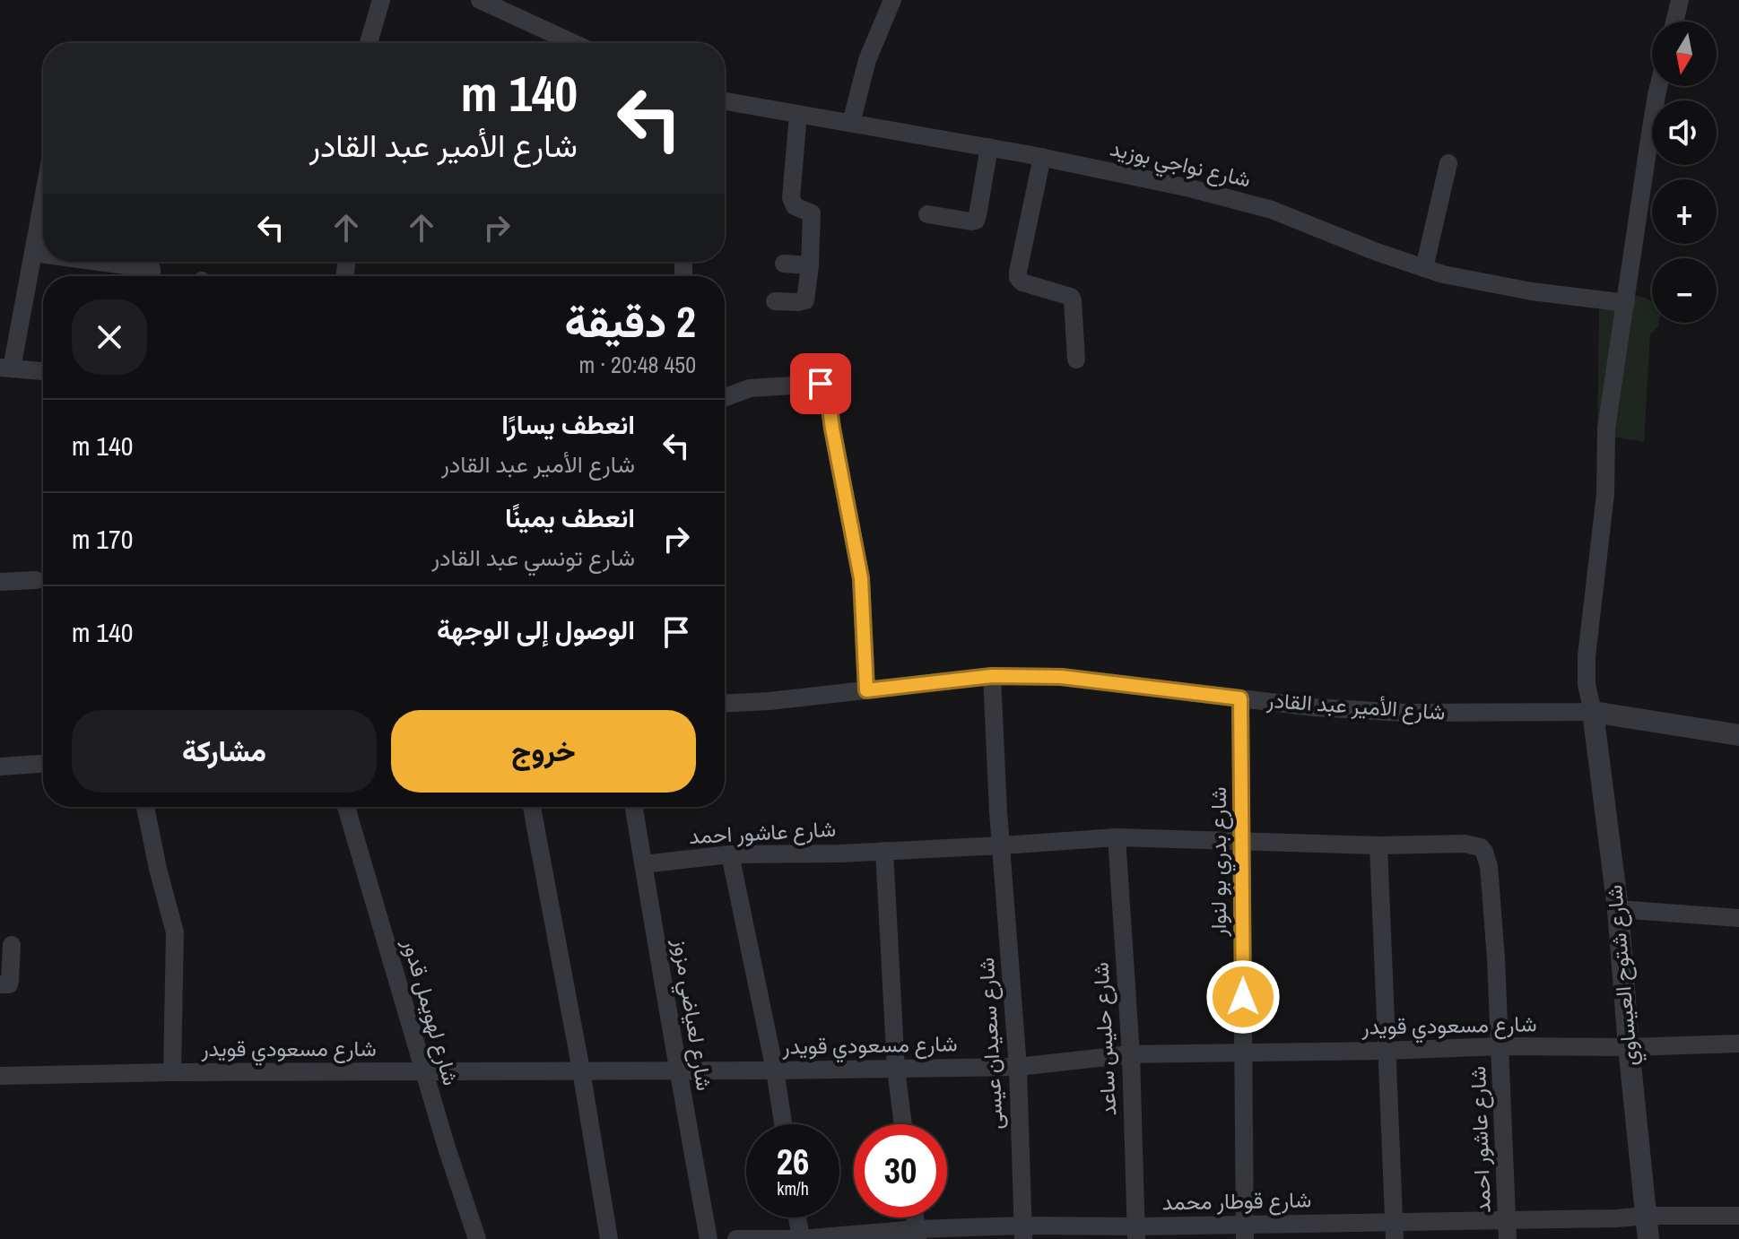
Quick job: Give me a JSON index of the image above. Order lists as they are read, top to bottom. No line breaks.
{"streets":{"street":["شارع نواجي بوزيد","شارع الأمير عبد القادر","شارع عاشور احمد","شارع بدري بو لنوار","شارع شتوح العيساوي","شارع لهويمل قدور","شارع لعياضي مزوز","شارع مسعودي قويدر","شارع حليس ساعد","شارع سعيدان عيسى","شارع قوطار محمد"]},"crossings":[["شارع الأمير عبد القادر","شارع بدري بو لنوار"],["شارع الأمير عبد القادر","شارع شتوح العيساوي"],["شارع الأمير عبد القادر","شارع سعيدان عيسى"],["شارع عاشور احمد","شارع بدري بو لنوار"],["شارع عاشور احمد","شارع لعياضي مزوز"],["شارع عاشور احمد","شارع مسعودي قويدر"],["شارع عاشور احمد","شارع حليس ساعد"],["شارع عاشور احمد","شارع سعيدان عيسى"],["شارع عاشور احمد","شارع قوطار محمد"],["شارع بدري بو لنوار","شارع مسعودي قويدر"],["شارع بدري بو لنوار","شارع قوطار محمد"],["شارع شتوح العيساوي","شارع مسعودي قويدر"],["شارع شتوح العيساوي","شارع قوطار محمد"],["شارع لهويمل قدور","شارع مسعودي قويدر"],["شارع لعياضي مزوز","شارع مسعودي قويدر"],["شارع مسعودي قويدر","شارع حليس ساعد"],["شارع مسعودي قويدر","شارع سعيدان عيسى"],["شارع حليس ساعد","شارع قوطار محمد"],["شارع سعيدان عيسى","شارع قوطار محمد"]],"north":"bottom","page":{"map_buttons":["+","−"],"turn":["140 m","شارع الأمير عبد القادر"],"heading":["2 دقيقة","450 m · 20:48"],"list":[{"name":"انعطف يسارًا","note":"شارع الأمير عبد القادر","value":"140 m"},{"name":"انعطف يمينًا","note":"شارع تونسي عبد القادر","value":"170 m"},{"name":"الوصول إلى الوجهة","value":"140 m"}],"buttons":["خروج","مشاركة"],"speed":"26 km/h","limit":"30"}}
